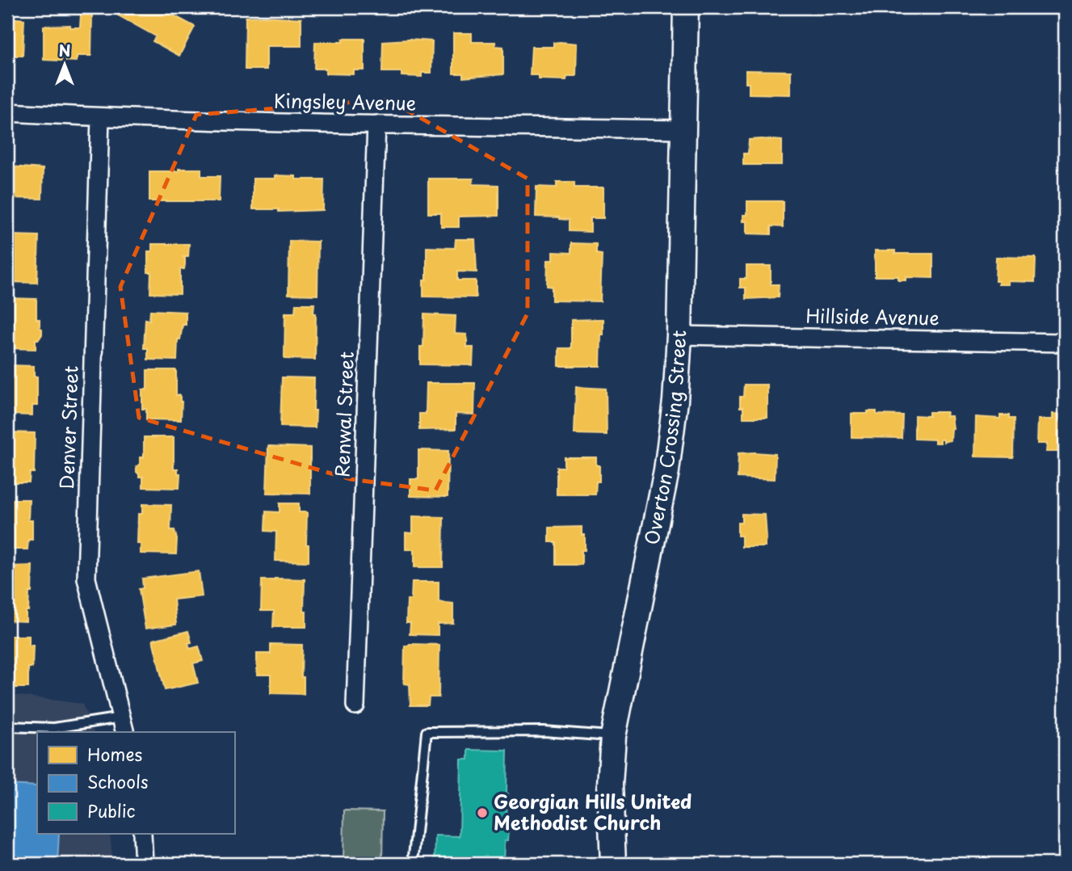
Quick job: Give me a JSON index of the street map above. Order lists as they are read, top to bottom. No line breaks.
{"streets":{"street":["Kingsley Avenue","Hillside Avenue","Renwal Street","Denver Street","Overton Crossing Street"]},"crossings":[["Kingsley Avenue","Renwal Street"],["Kingsley Avenue","Denver Street"],["Kingsley Avenue","Overton Crossing Street"],["Hillside Avenue","Overton Crossing Street"]],"places":["Georgian Hills United Methodist Church"],"legend":["Homes","Schools","Public"],"north":"top"}
